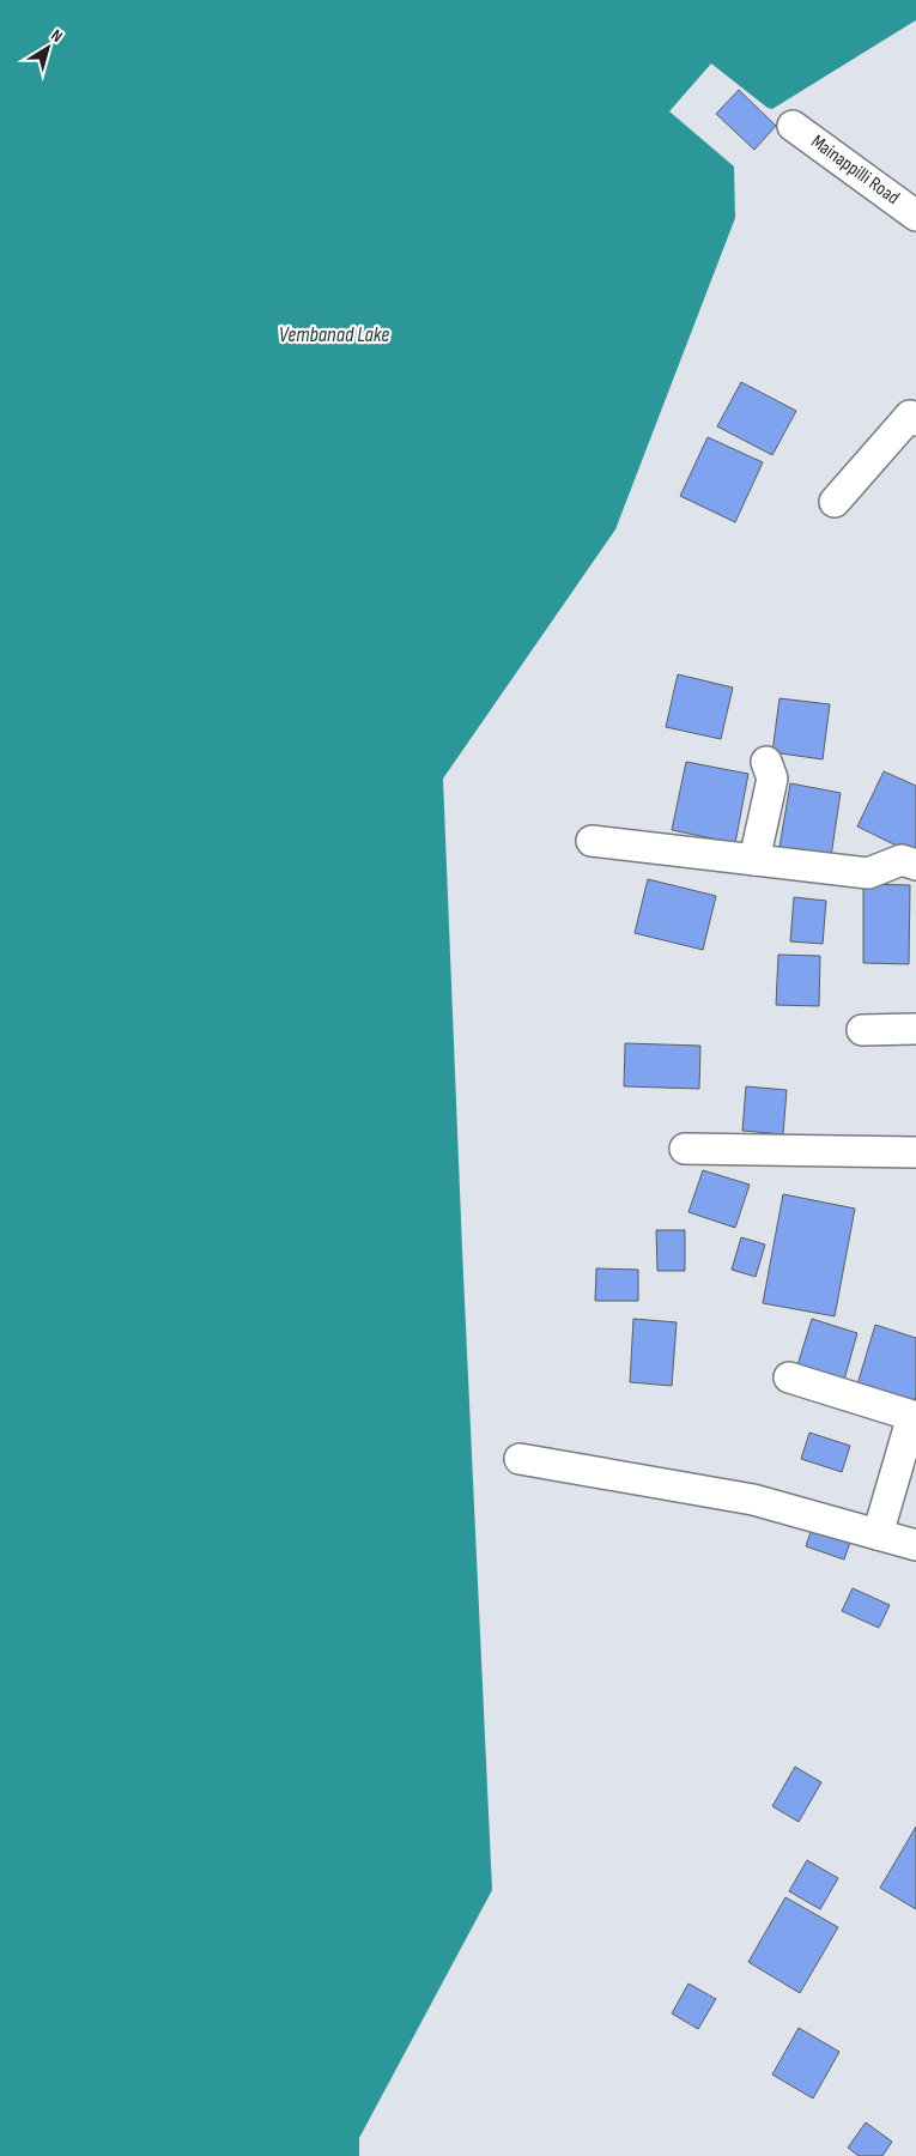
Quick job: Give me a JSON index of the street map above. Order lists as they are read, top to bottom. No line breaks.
{"streets":{"street":["Mainappilli Road"]},"water":["Vembanad Lake"],"north":"top right"}
